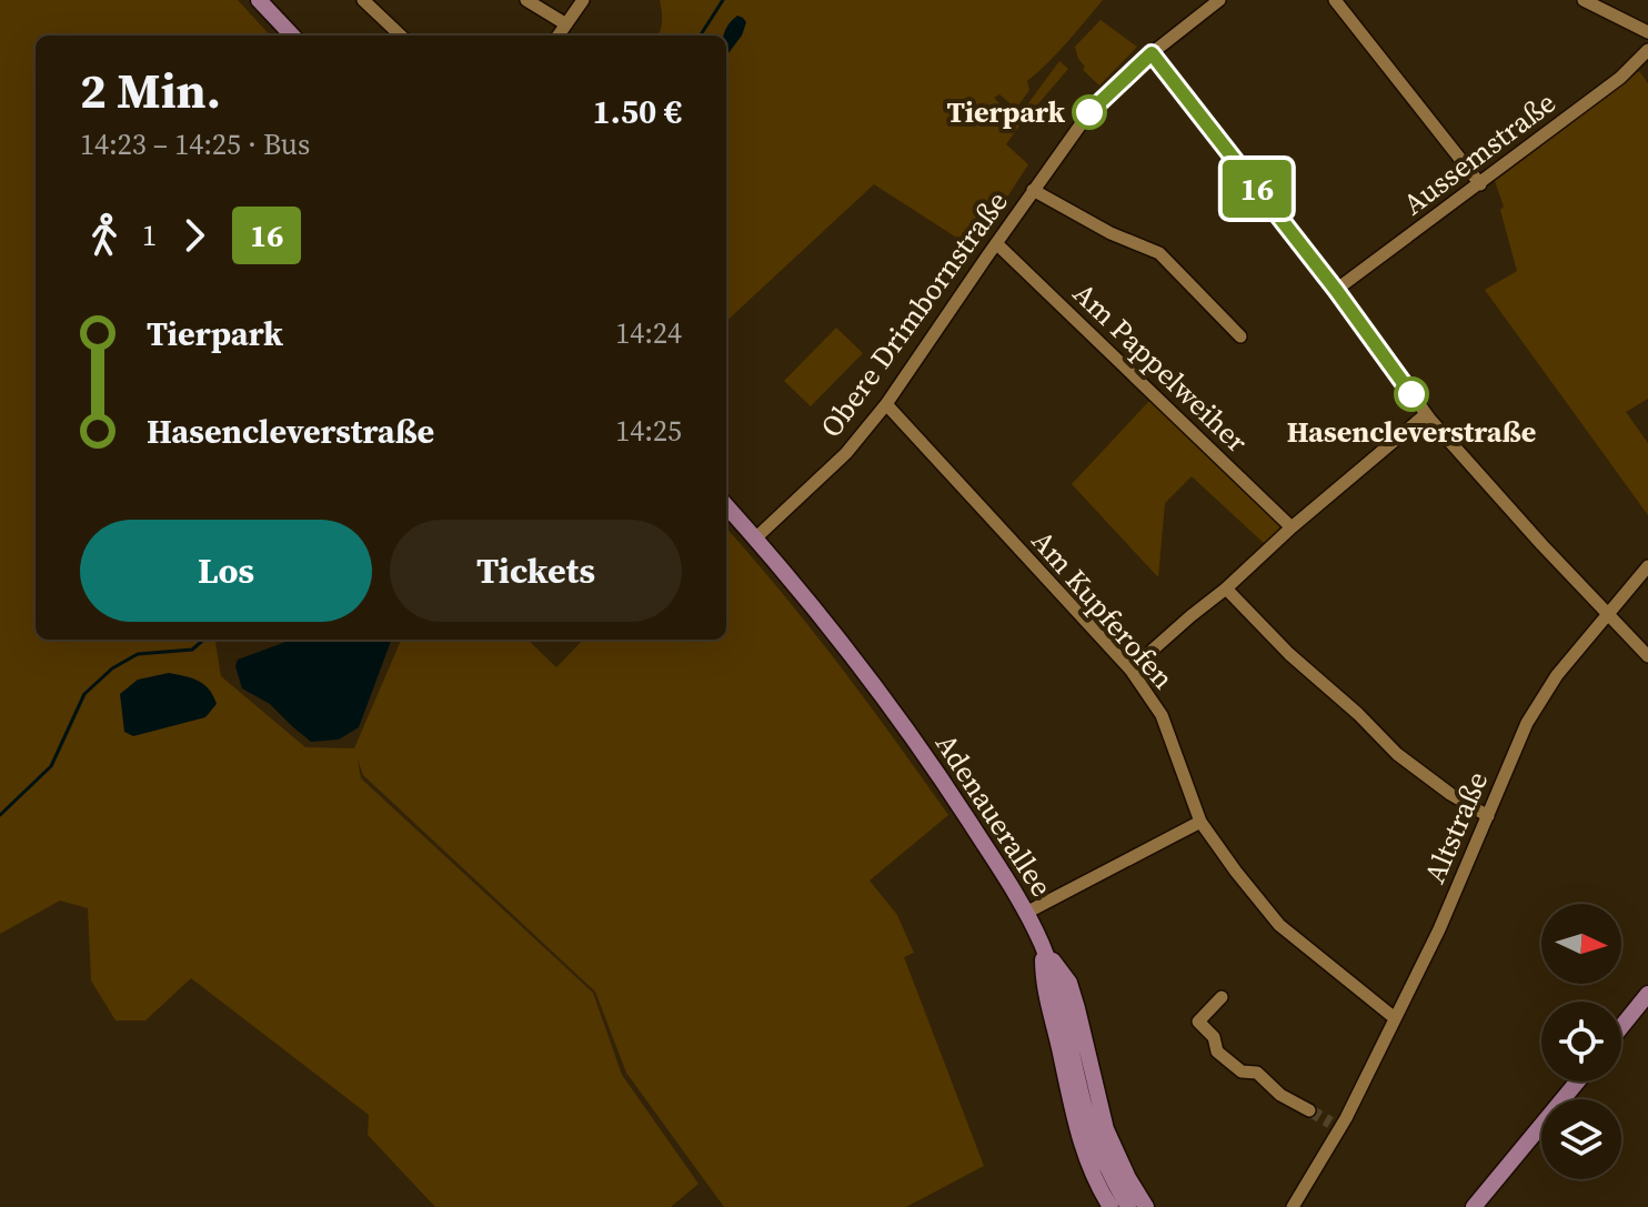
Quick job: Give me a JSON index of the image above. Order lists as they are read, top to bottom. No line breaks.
{"streets":{"main road":["Adenauerallee"],"street":["Aussemstraße","Obere Drimbornstraße","Am Pappelweiher","Am Kupferofen","Altstraße"]},"crossings":[["Obere Drimbornstraße","Am Pappelweiher"],["Obere Drimbornstraße","Am Kupferofen"],["Obere Drimbornstraße","Adenauerallee"],["Am Kupferofen","Altstraße"]],"places":["Tierpark","Hasencleverstraße"],"lines":["bus line 16"],"north":"right","page":{"on_map":"16","heading":["2 Min.","14:23 – 14:25 · Bus","1.50 €"],"legs":["1","16"],"list":[{"name":"Tierpark","value":"14:24"},{"name":"Hasencleverstraße","value":"14:25"}],"buttons":["Los","Tickets"]}}
